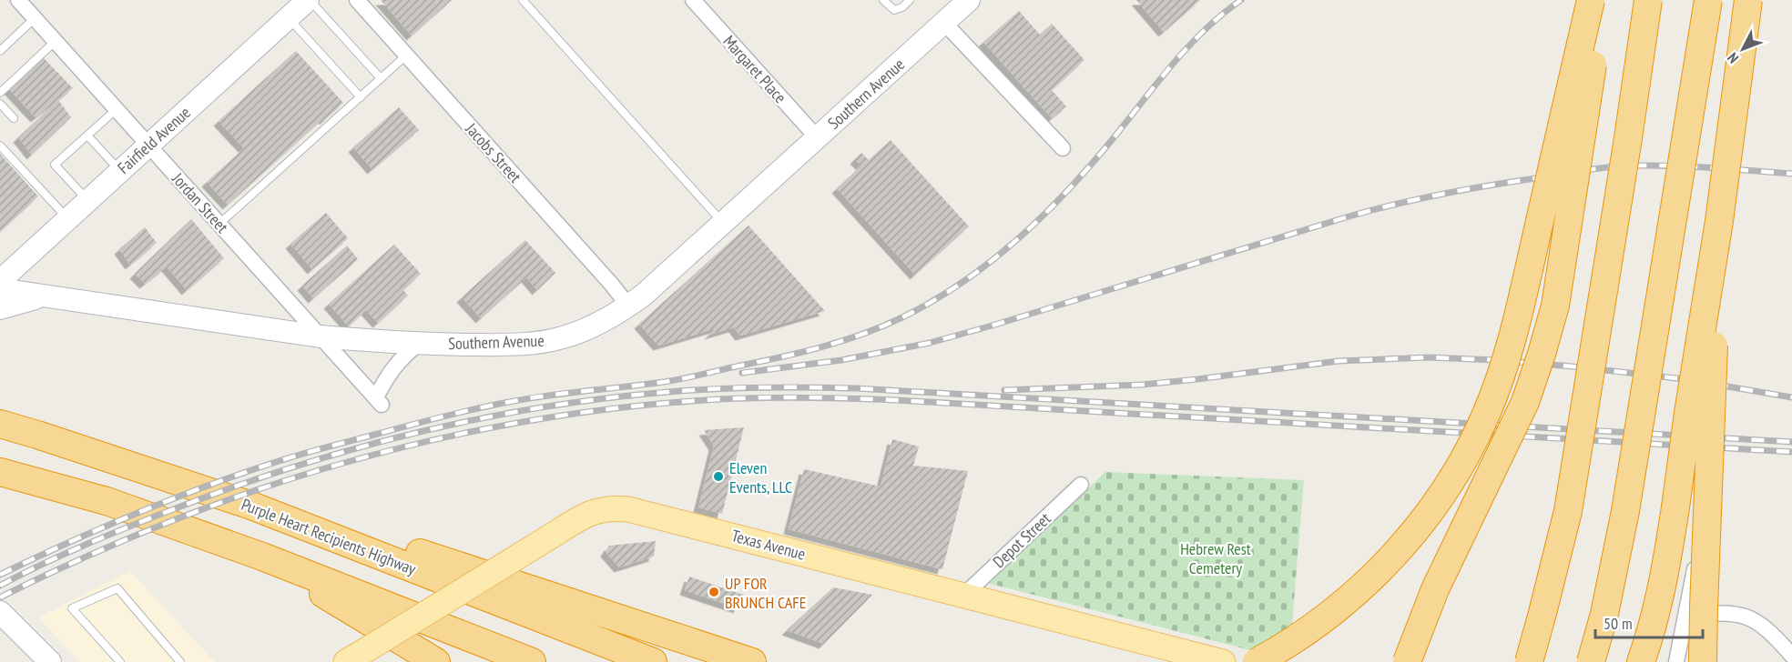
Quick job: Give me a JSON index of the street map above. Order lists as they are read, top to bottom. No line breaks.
{"streets":{"highway":["Purple Heart Recipients Highway"],"main road":["Texas Avenue"],"street":["Margaret Place","Southern Avenue","Fairfield Avenue","Jacobs Street","Jordan Street","Depot Street"]},"crossings":[["Margaret Place","Southern Avenue"],["Southern Avenue","Jacobs Street"],["Southern Avenue","Jordan Street"],["Fairfield Avenue","Jordan Street"],["Depot Street","Texas Avenue"]],"parks":["Hebrew Rest Cemetery"],"places":["Eleven Events, LLC","UP FOR BRUNCH CAFE"],"scale_bar":"50 m","north":"bottom left"}
